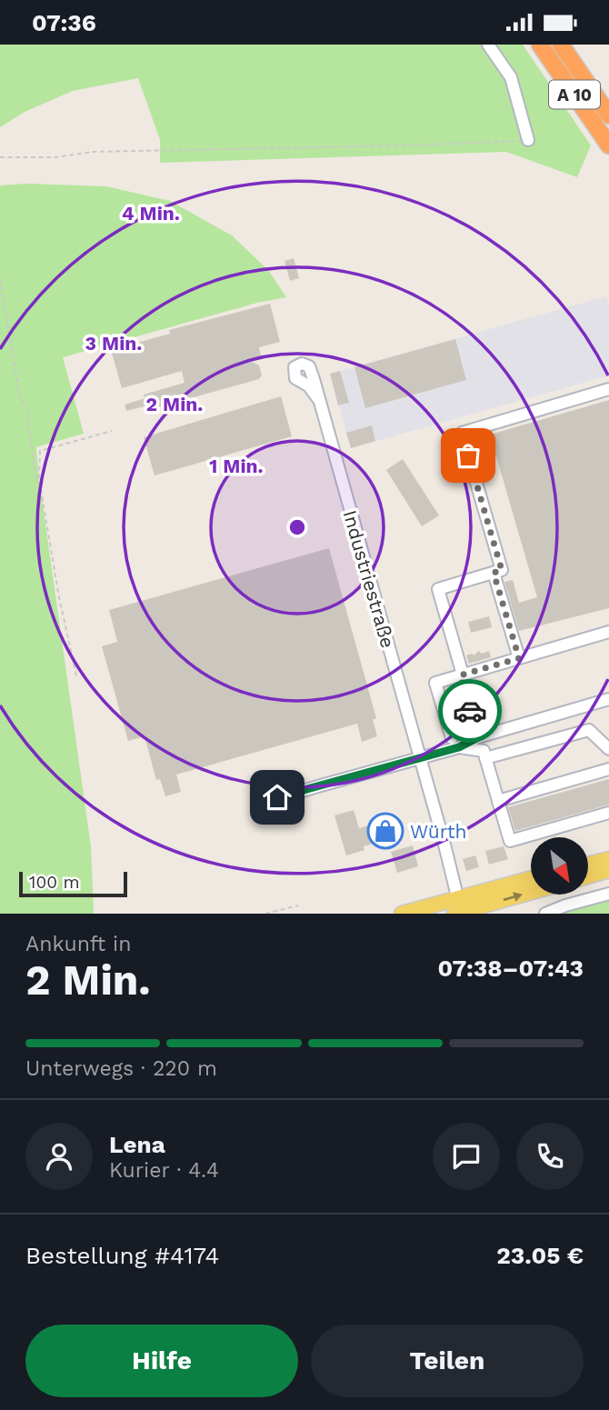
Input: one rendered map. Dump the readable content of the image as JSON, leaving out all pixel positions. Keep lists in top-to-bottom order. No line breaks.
{"streets":{"highway":["A 10"],"street":["Industriestraße"]},"places":{"shop":["Würth"]},"scale_bar":"100 m","north":"bottom right","page":{"status":"07:36","scale":"100 m","heading":["2 Min.","Ankunft in","07:38–07:43"],"panel":["Lena","Kurier · 4.4","Bestellung #4174","23.05 €"],"bar":"Unterwegs · 220 m","buttons":["Hilfe","Teilen"]},"rings":["4 Min.","3 Min.","2 Min.","1 Min."]}
